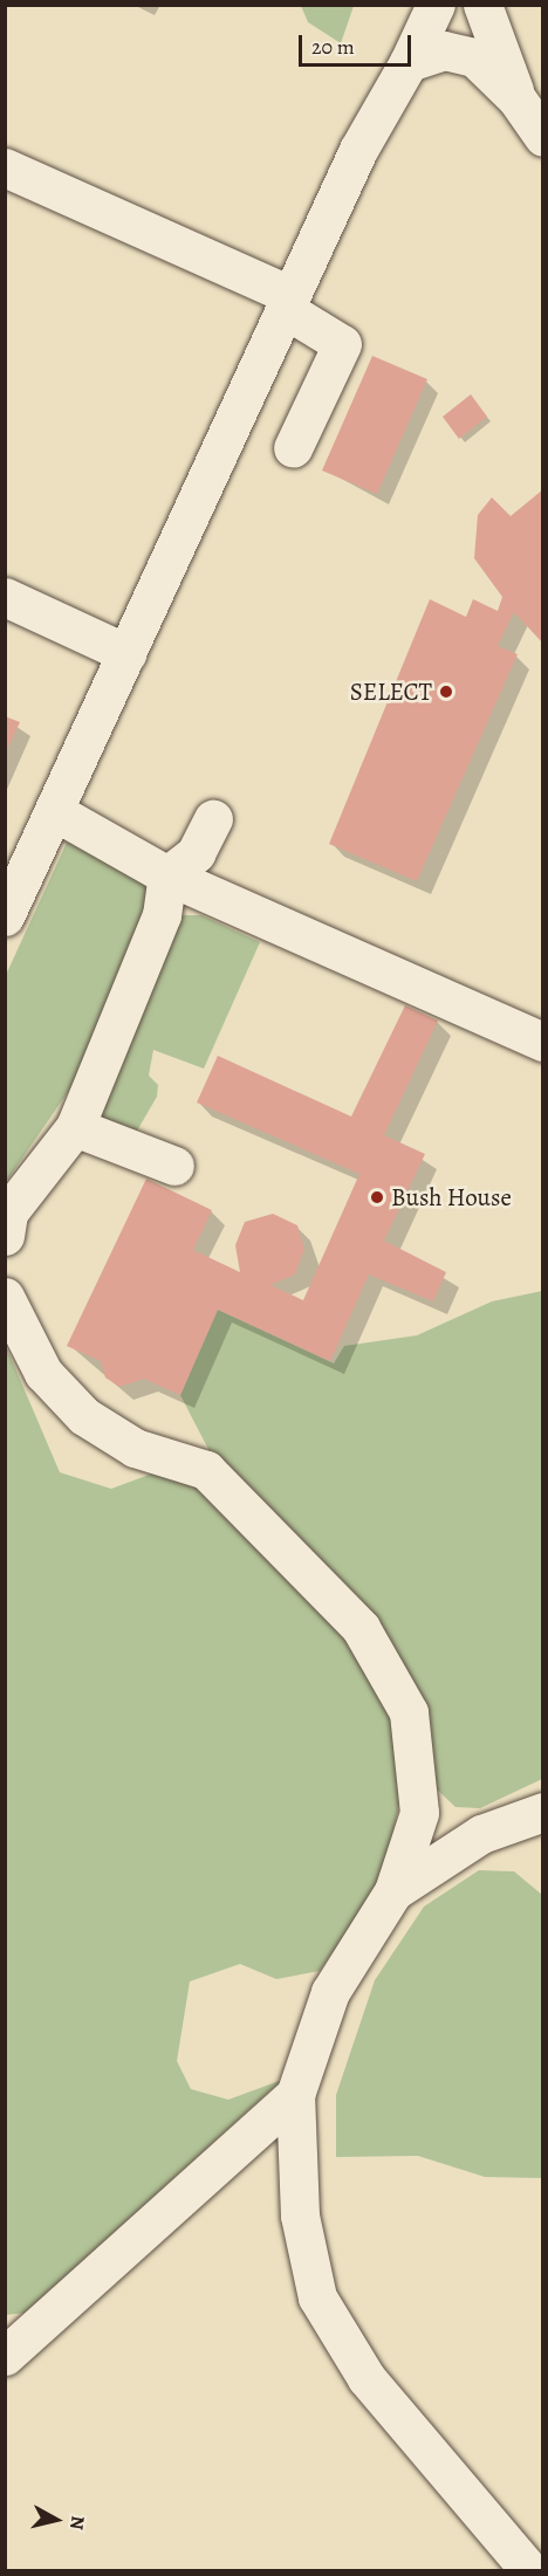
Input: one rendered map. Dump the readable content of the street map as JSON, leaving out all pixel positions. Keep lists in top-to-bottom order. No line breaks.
{"places":["SELECT","Bush House"],"scale_bar":"20 m","north":"right"}
